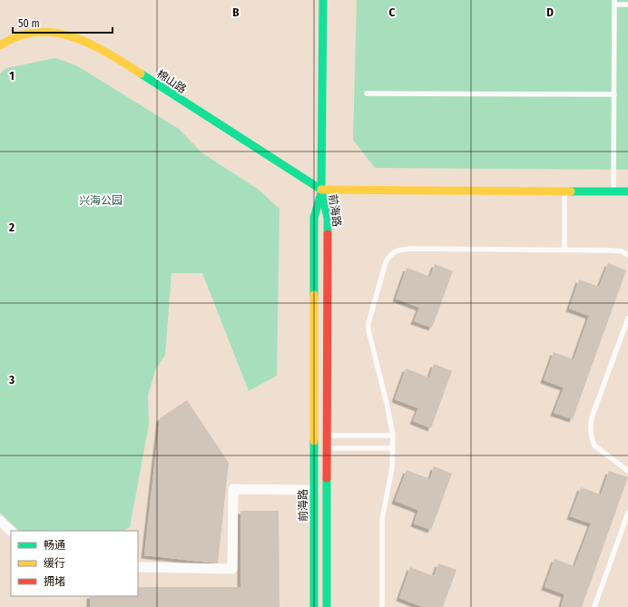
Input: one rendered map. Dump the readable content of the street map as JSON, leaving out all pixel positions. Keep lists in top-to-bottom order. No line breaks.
{"streets":{"street":["棉山路","前海路"]},"crossings":[["棉山路","前海路"]],"parks":["兴海公园"],"legend":["畅通","缓行","拥堵"],"scale_bar":"50 m","grid":{"columns":["B","C","D"],"rows":["1","2","3"]}}
